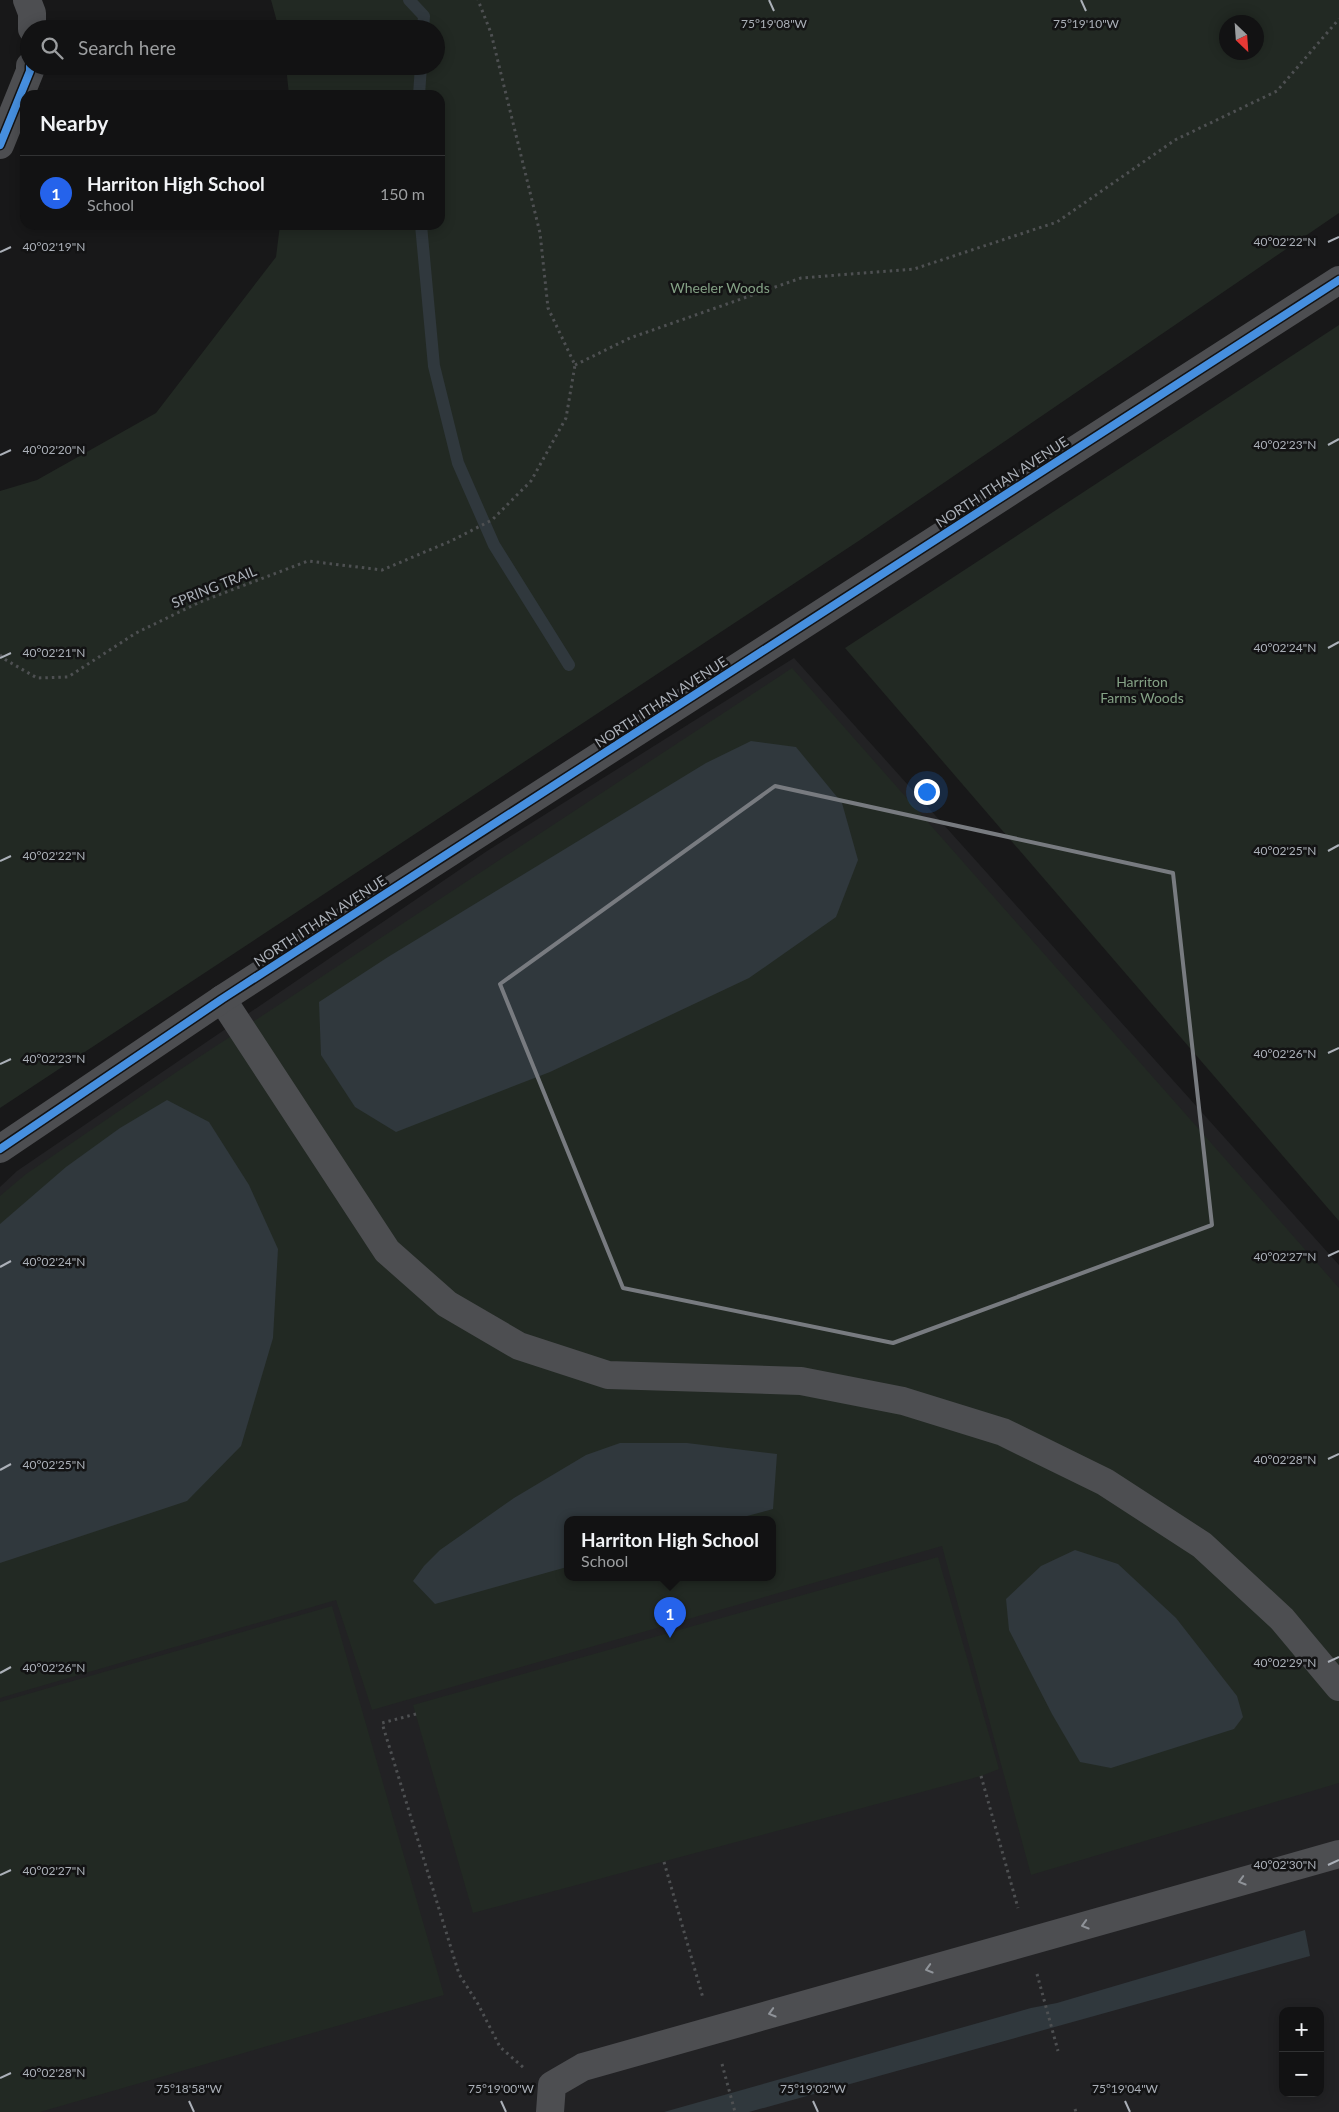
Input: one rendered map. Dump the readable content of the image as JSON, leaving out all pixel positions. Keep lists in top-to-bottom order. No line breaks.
{"streets":{"street":["NORTH ITHAN AVENUE"],"path":["SPRING TRAIL"]},"parks":["Wheeler Woods","Harriton Farms Woods"],"north":"bottom right","page":{"search":"Search here","heading":"Nearby","list":[{"mark":"1","name":"Harriton High School","note":"School","value":"150 m"}],"popup":["Harriton High School","School"],"pins":"1","map_buttons":["+","−"]},"coordinates":["75°19'08\"W","75°19'10\"W","40°02'22\"N","40°02'19\"N","40°02'23\"N","40°02'20\"N","40°02'24\"N","40°02'21\"N","40°02'25\"N","40°02'26\"N","40°02'27\"N","40°02'28\"N","40°02'29\"N","40°02'30\"N","75°18'58\"W","75°19'00\"W","75°19'02\"W","75°19'04\"W"]}
